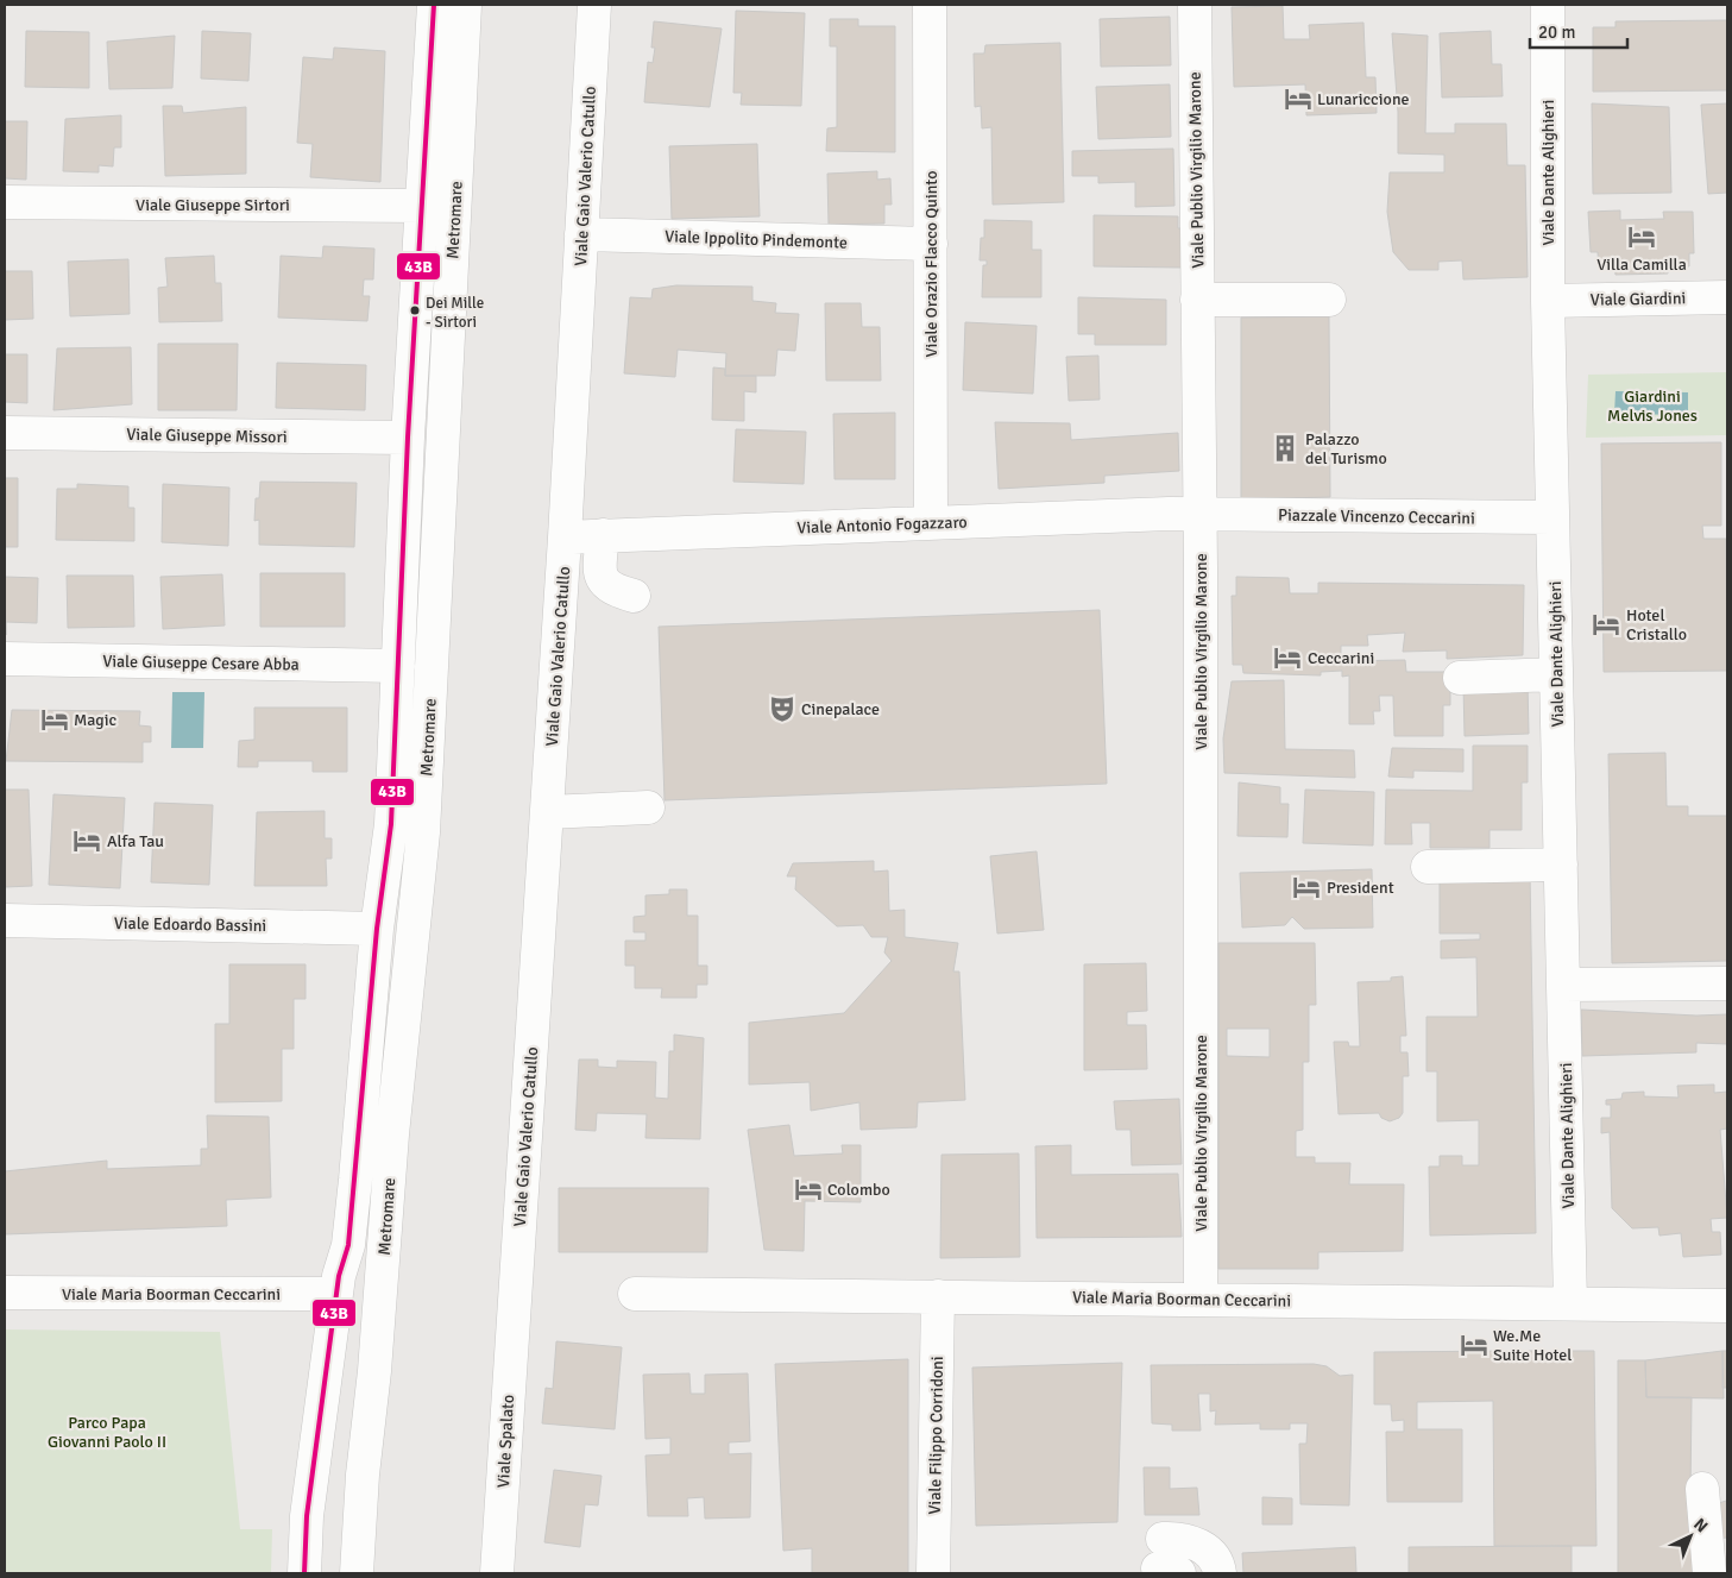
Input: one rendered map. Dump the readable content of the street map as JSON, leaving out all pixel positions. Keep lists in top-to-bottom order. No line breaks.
{"streets":{"street":["Viale Publio Virgilio Marone","Viale Dante Alighieri","Viale Gaio Valerio Catullo","Viale Giuseppe Sirtori","Metromare","Viale Ippolito Pindemonte","Viale Orazio Flacco Quinto","Viale Giardini","Viale Giuseppe Missori","Piazzale Vincenzo Ceccarini","Viale Antonio Fogazzaro","Viale Giuseppe Cesare Abba","Viale Edoardo Bassini","Viale Maria Boorman Ceccarini","Viale Filippo Corridoni","Viale Spalato"]},"crossings":[["Viale Publio Virgilio Marone","Piazzale Vincenzo Ceccarini"],["Viale Publio Virgilio Marone","Viale Antonio Fogazzaro"],["Viale Publio Virgilio Marone","Viale Maria Boorman Ceccarini"],["Viale Dante Alighieri","Viale Giardini"],["Viale Dante Alighieri","Piazzale Vincenzo Ceccarini"],["Viale Dante Alighieri","Viale Maria Boorman Ceccarini"],["Viale Gaio Valerio Catullo","Viale Ippolito Pindemonte"],["Viale Gaio Valerio Catullo","Viale Antonio Fogazzaro"],["Viale Gaio Valerio Catullo","Viale Spalato"],["Viale Ippolito Pindemonte","Viale Orazio Flacco Quinto"],["Viale Orazio Flacco Quinto","Viale Antonio Fogazzaro"],["Piazzale Vincenzo Ceccarini","Viale Antonio Fogazzaro"],["Viale Maria Boorman Ceccarini","Viale Filippo Corridoni"]],"parks":["Giardini Melvis Jones","Parco Papa Giovanni Paolo II"],"places":{"hotel":["Lunariccione","Villa Camilla","Hotel Cristallo","Ceccarini","Magic","Alfa Tau","President","Colombo","We.Me Suite Hotel"],"other":["Dei Mille - Sirtori"],"building":["Palazzo del Turismo"],"theatre":["Cinepalace"]},"lines":["transit line 43B"],"scale_bar":"20 m","north":"top right"}
